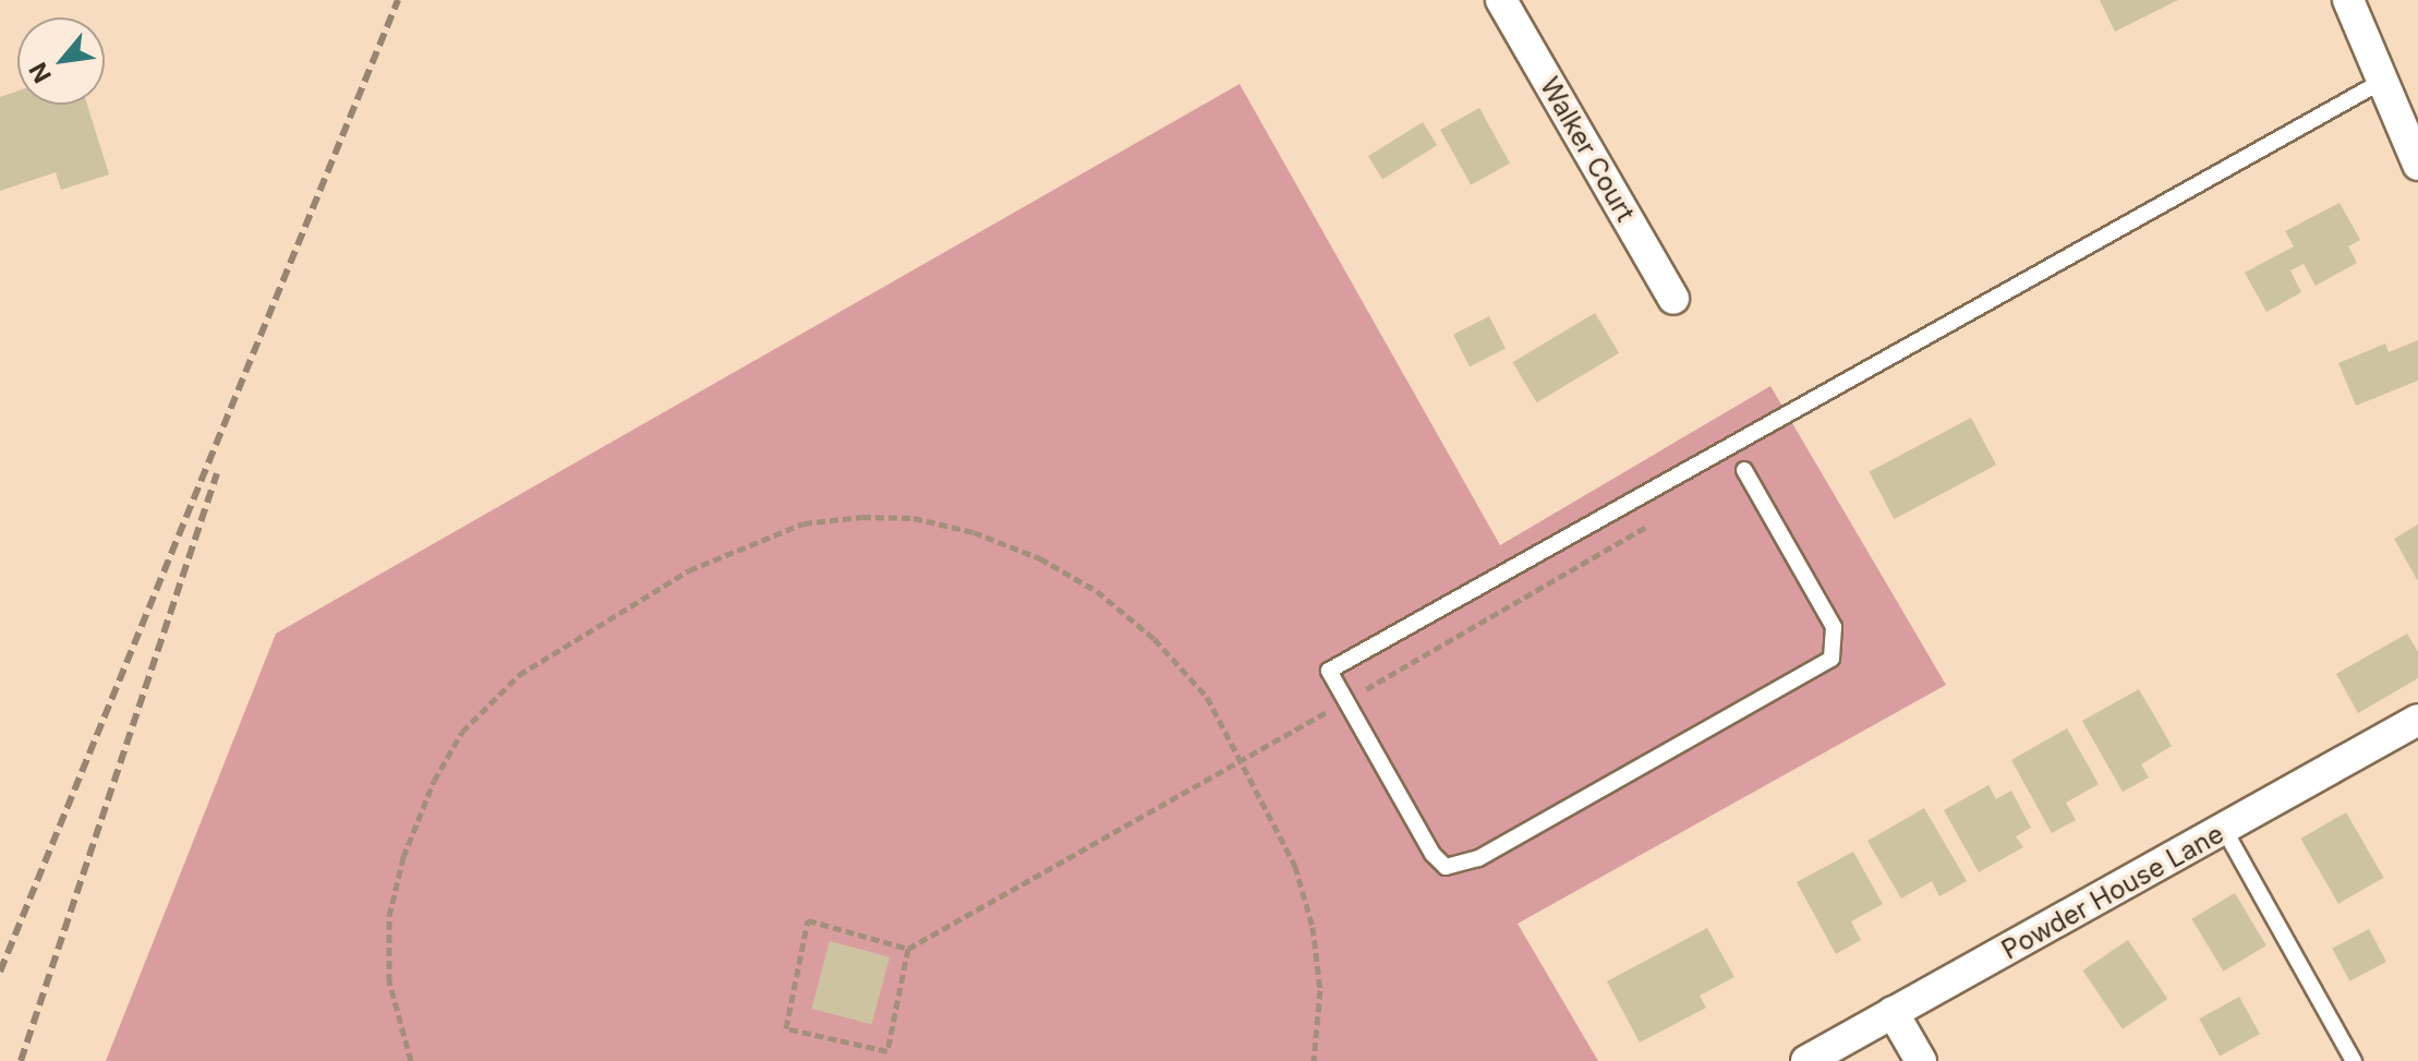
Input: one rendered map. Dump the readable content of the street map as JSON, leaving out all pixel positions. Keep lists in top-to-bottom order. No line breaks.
{"streets":{"street":["Walker Court","Powder House Lane"]},"north":"bottom left"}
